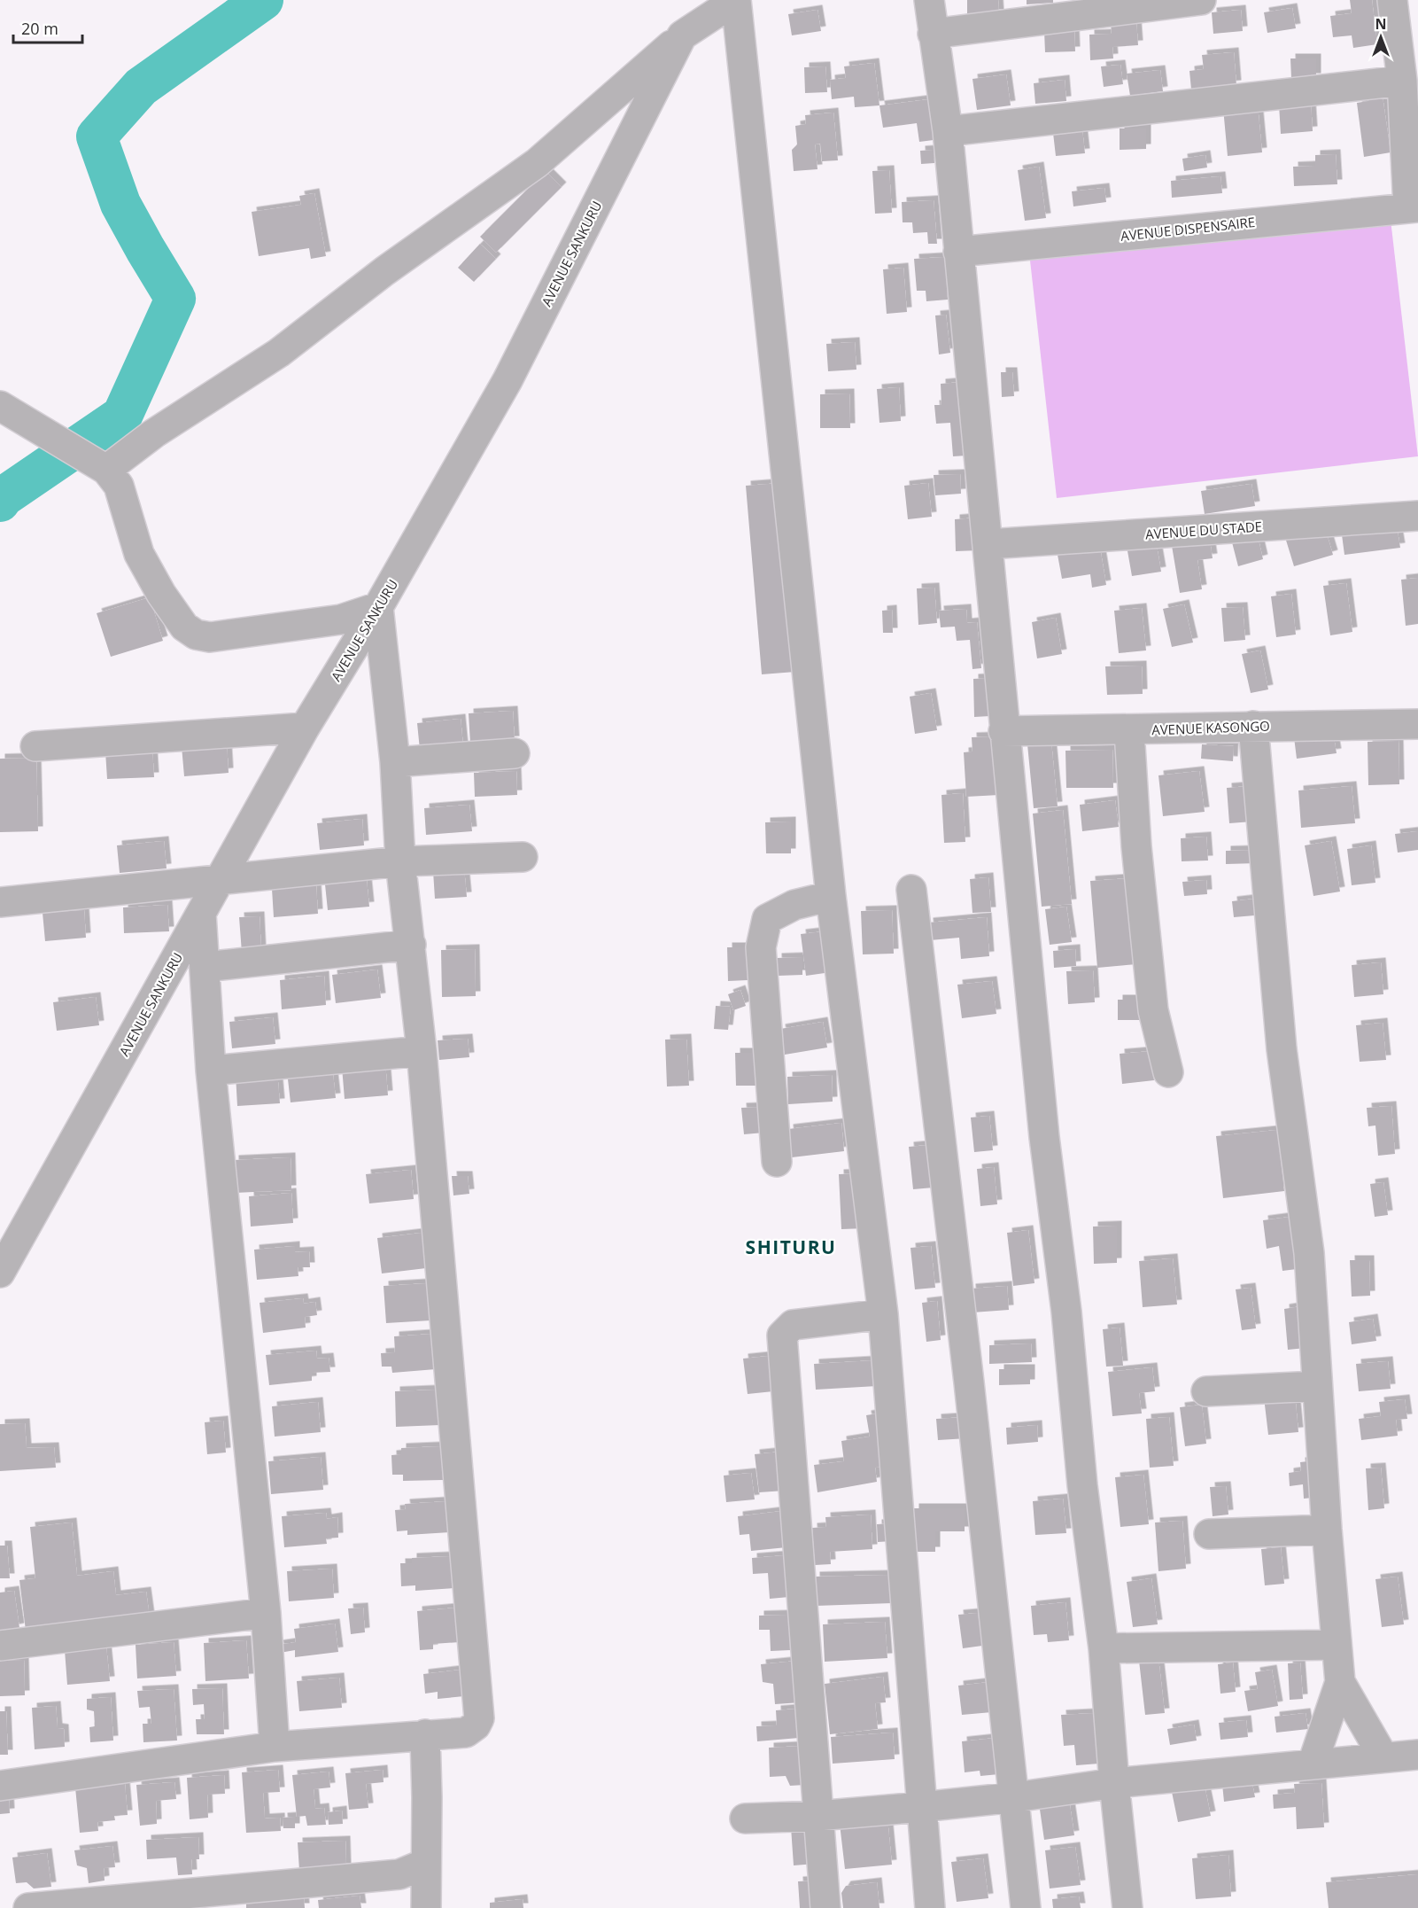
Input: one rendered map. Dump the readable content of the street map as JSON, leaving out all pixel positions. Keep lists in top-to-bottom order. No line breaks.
{"streets":{"street":["AVENUE DISPENSAIRE","AVENUE SANKURU","AVENUE DU STADE","AVENUE KASONGO"]},"districts":["SHITURU"],"scale_bar":"20 m","north":"top"}
